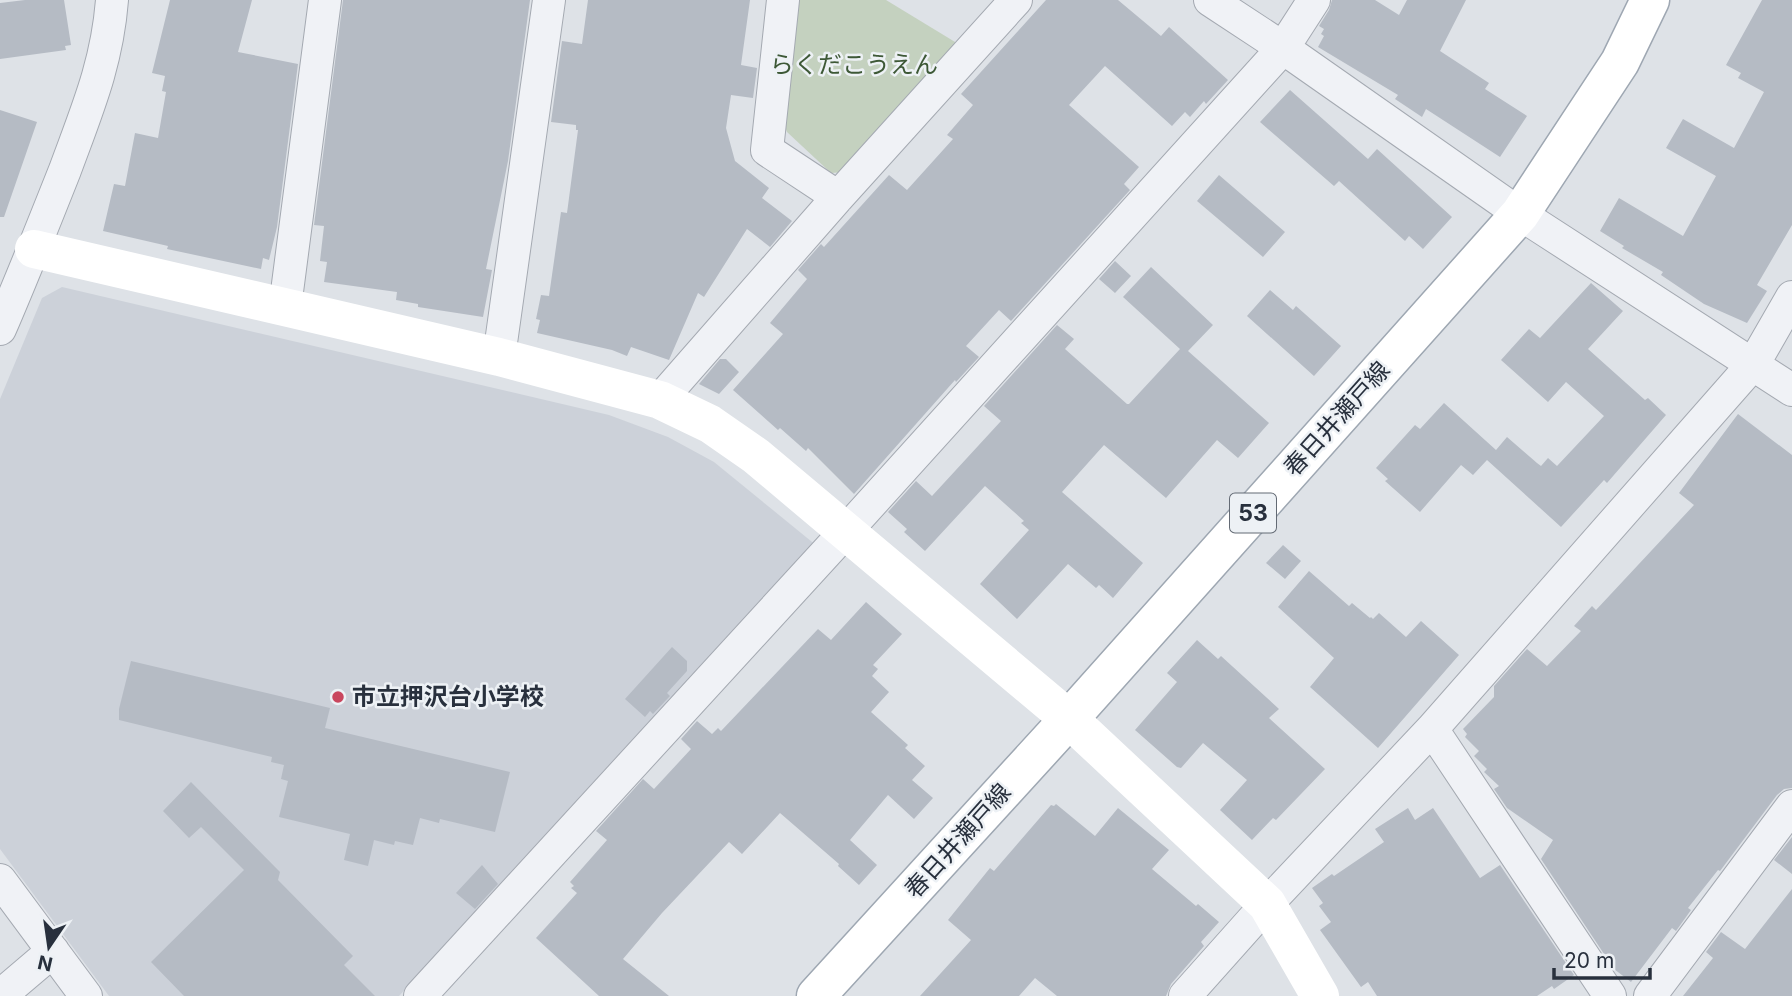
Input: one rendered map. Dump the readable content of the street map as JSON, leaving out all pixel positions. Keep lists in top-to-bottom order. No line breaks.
{"streets":{"street":["春日井瀬戸線","53"]},"parks":["らくだこうえん"],"places":["市立押沢台小学校"],"scale_bar":"20 m","north":"bottom"}
